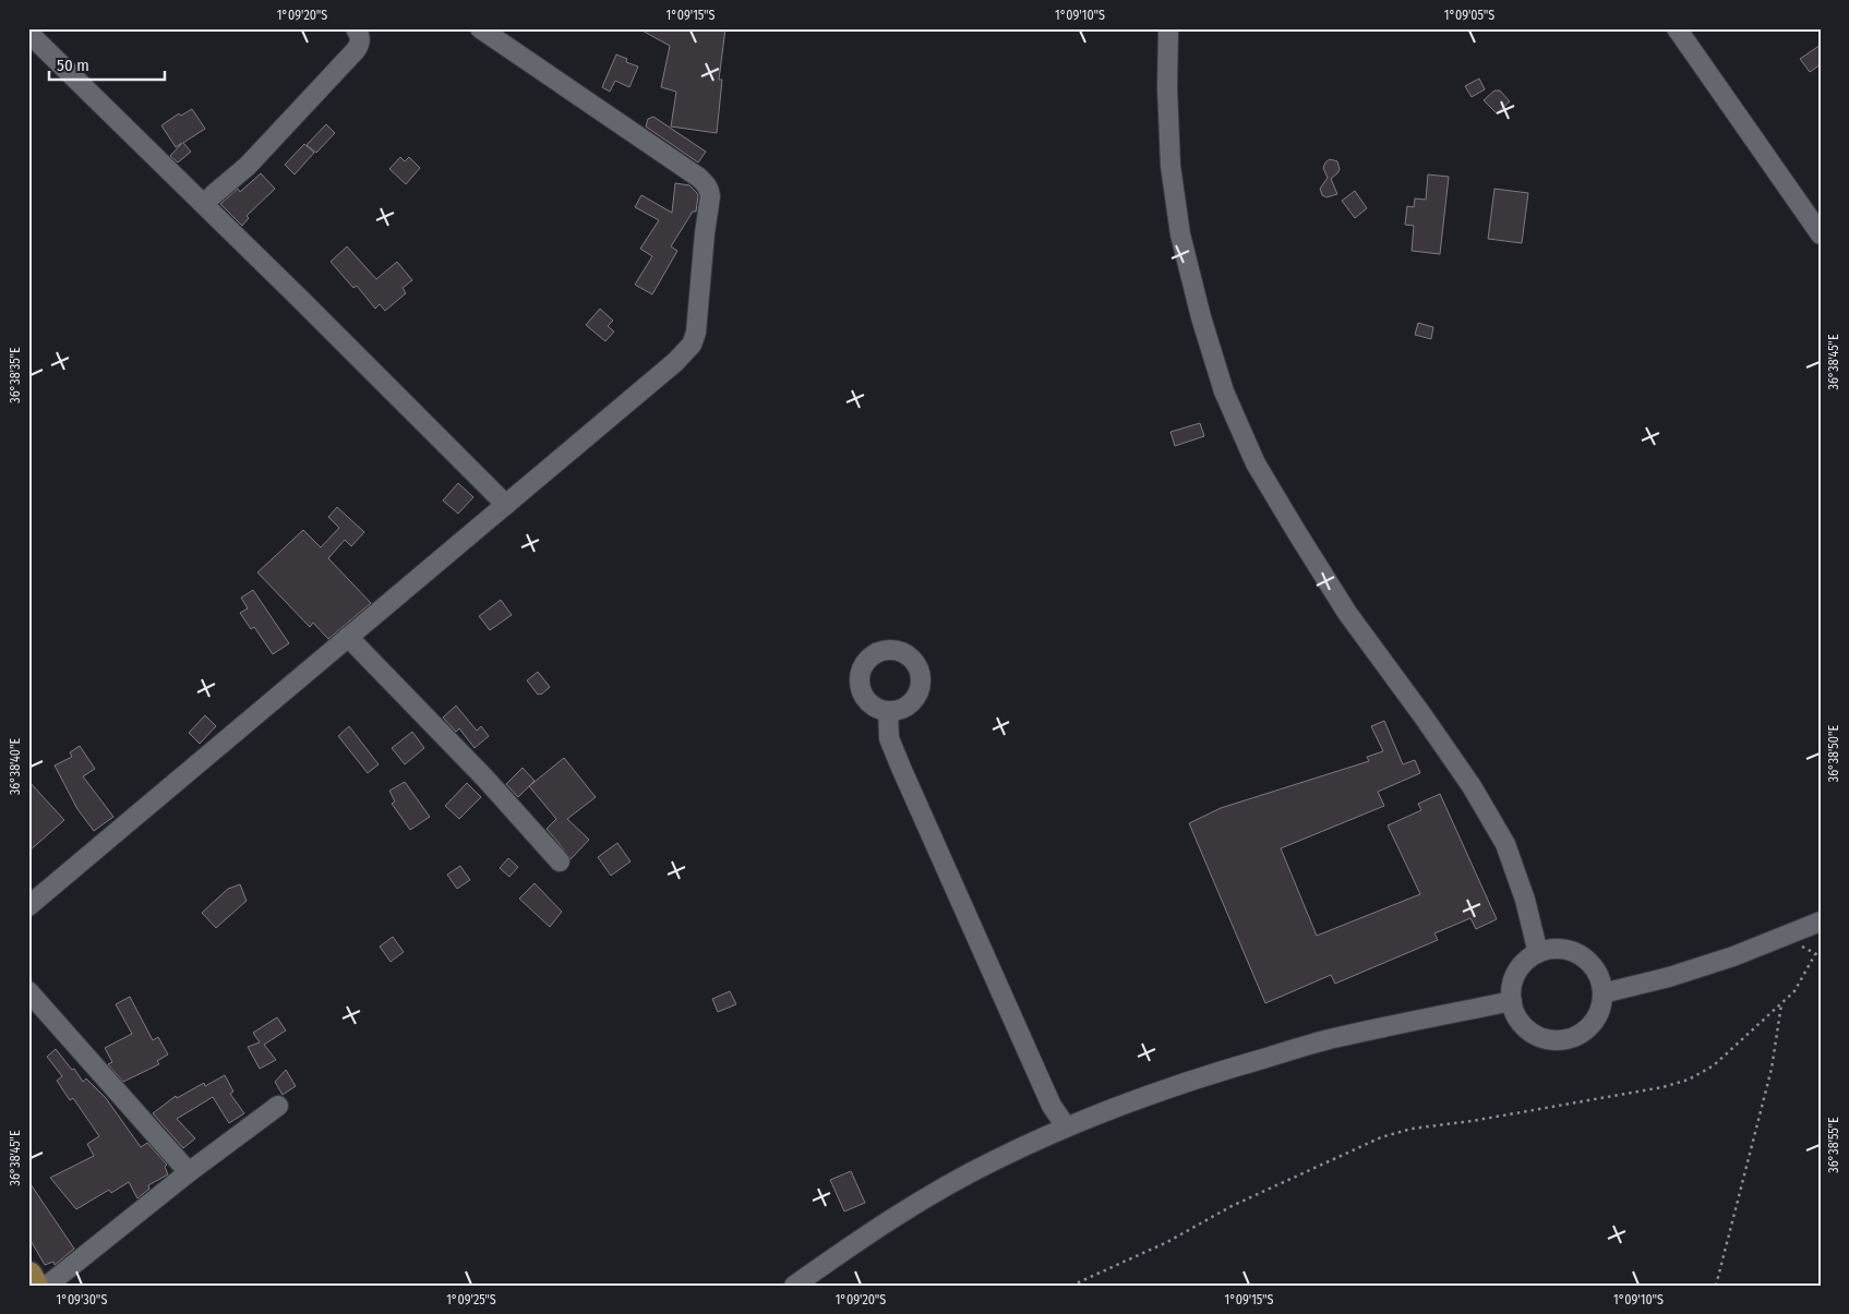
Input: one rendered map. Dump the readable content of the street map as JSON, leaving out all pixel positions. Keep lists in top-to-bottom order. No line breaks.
{"scale_bar":"50 m","coordinates":["1°09'20\"S","1°09'15\"S","1°09'10\"S","1°09'05\"S","36°38'45\"E","36°38'35\"E","36°38'50\"E","36°38'40\"E","36°38'55\"E","1°09'30\"S","1°09'25\"S"]}
